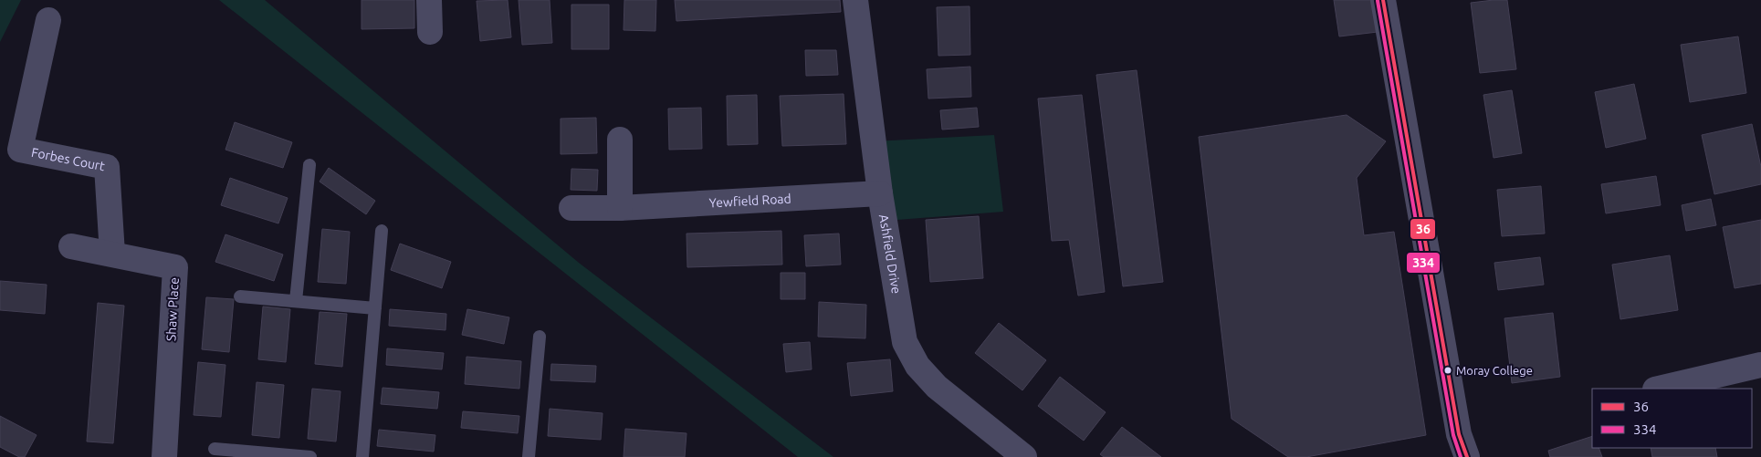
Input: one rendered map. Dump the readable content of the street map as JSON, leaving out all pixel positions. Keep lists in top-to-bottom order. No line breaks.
{"streets":{"street":["Forbes Court","Yewfield Road","Ashfield Drive","Shaw Place"]},"crossings":[["Forbes Court","Shaw Place"],["Yewfield Road","Ashfield Drive"]],"places":["Moray College"],"lines":["transit line 36","transit line 334"],"legend":["36","334"]}
